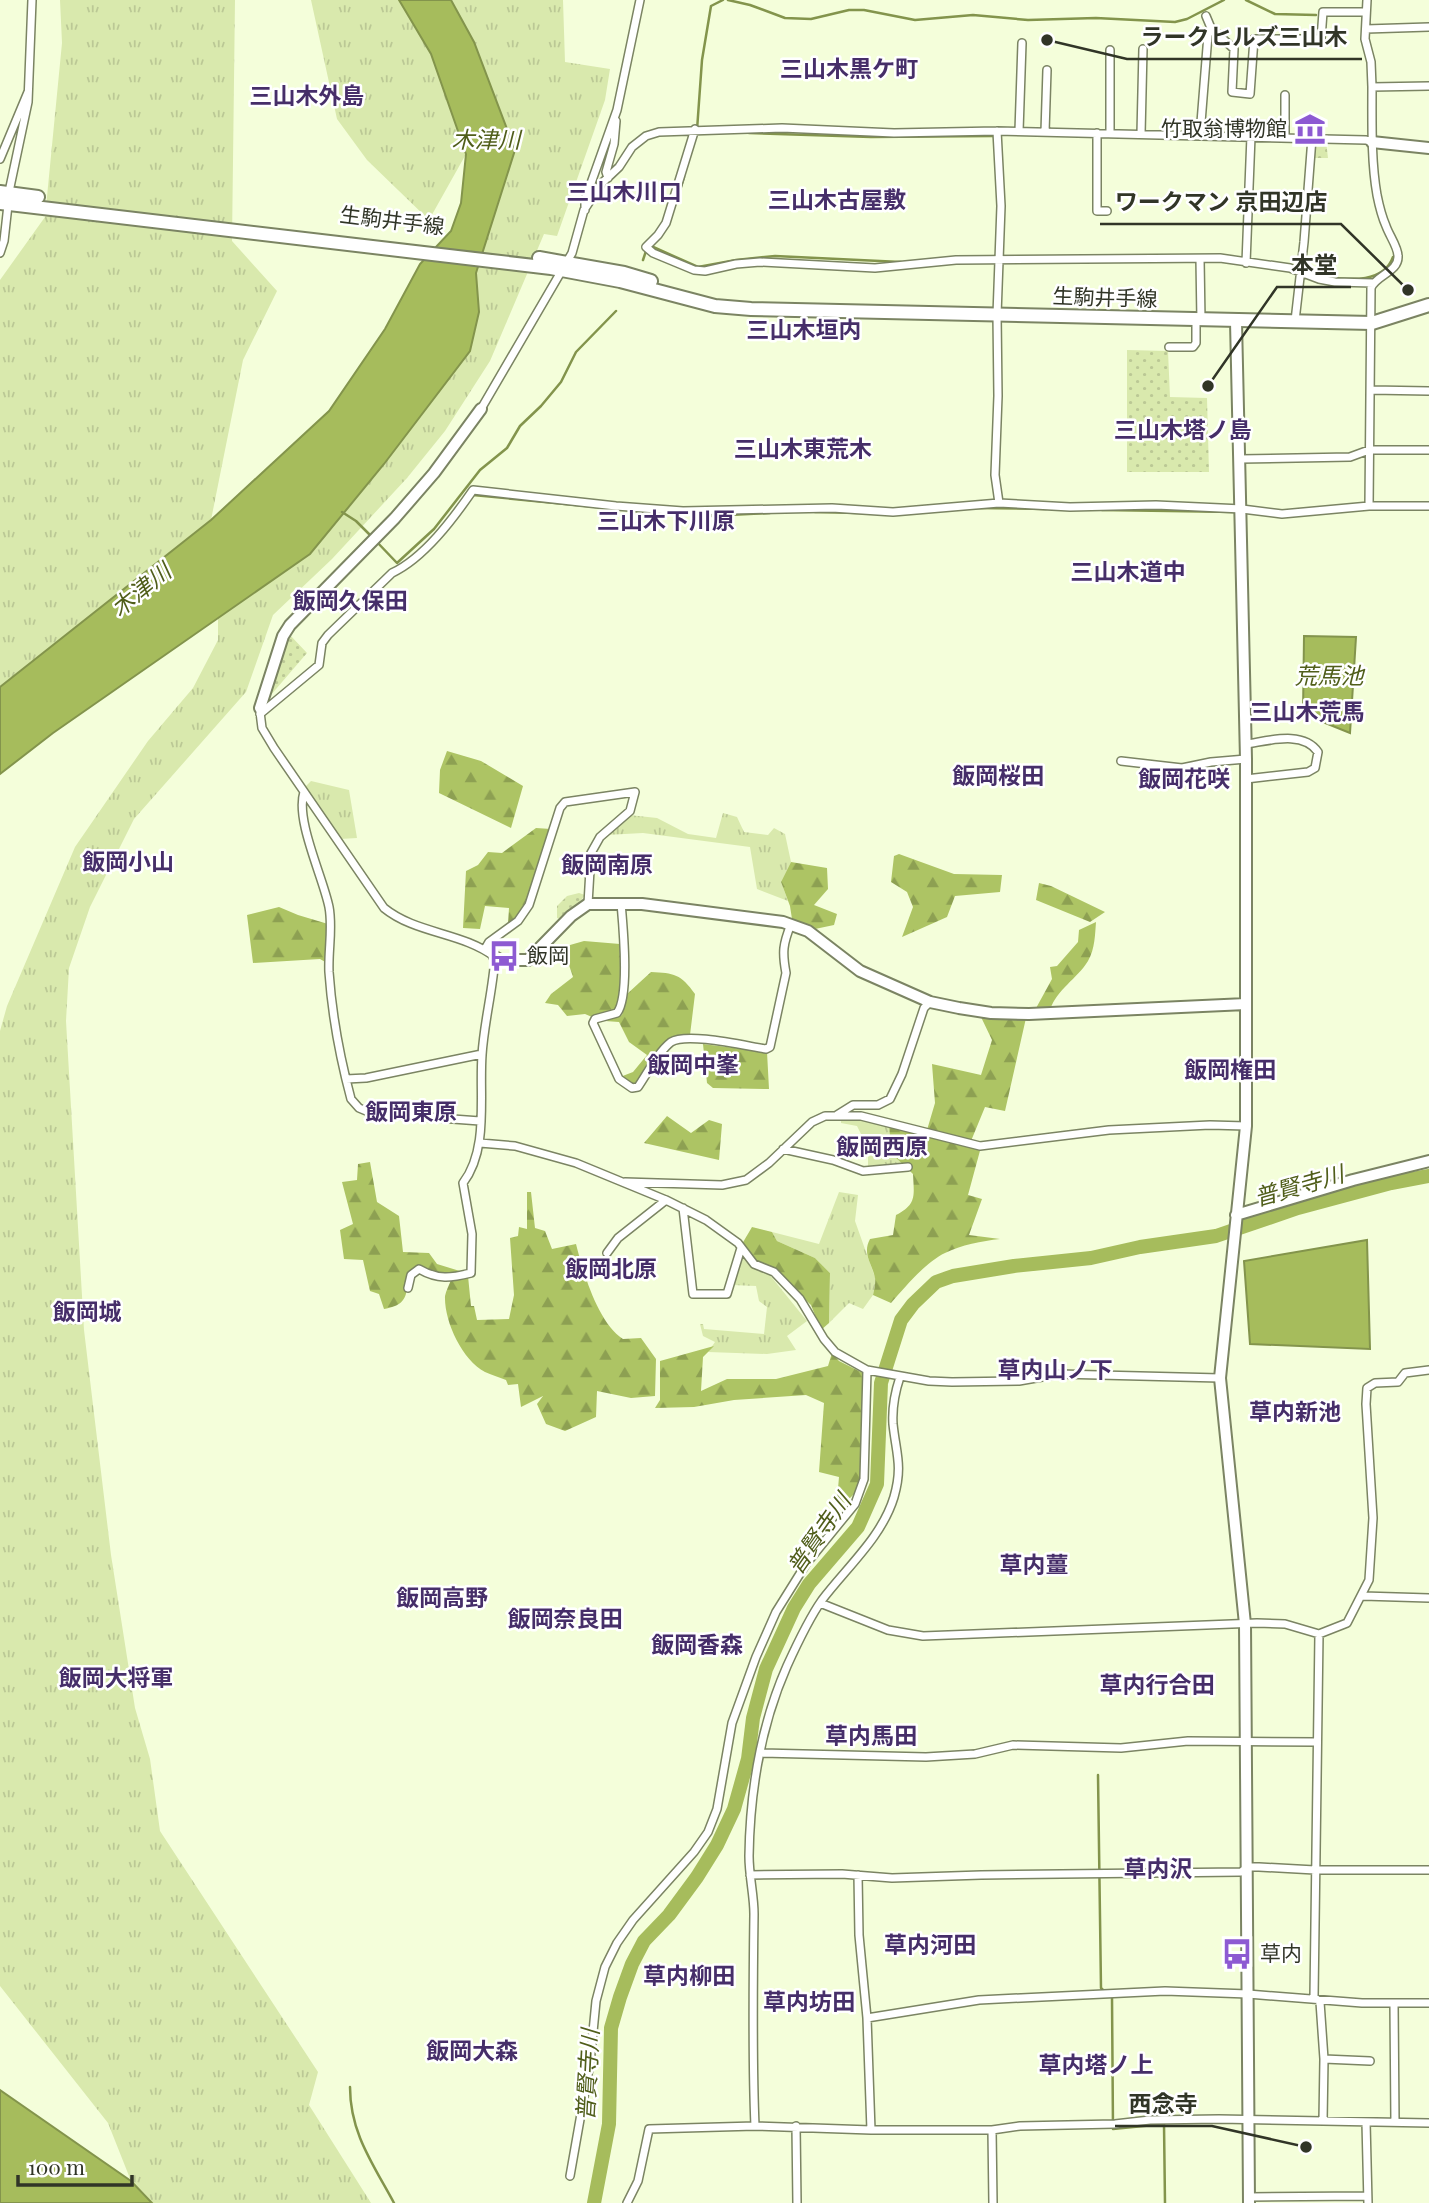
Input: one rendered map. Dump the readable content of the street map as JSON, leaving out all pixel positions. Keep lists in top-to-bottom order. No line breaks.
{"streets":{"main road":["生駒井手線"]},"districts":["三山木黒ケ町","三山木外島","三山木川口","三山木古屋敷","三山木垣内","三山木塔ノ島","三山木東荒木","三山木下川原","三山木道中","飯岡久保田","三山木荒馬","飯岡桜田","飯岡花咲","飯岡小山","飯岡南原","飯岡中峯","飯岡権田","飯岡東原","飯岡西原","飯岡北原","飯岡城","草内山ノ下","草内新池","草内薑","飯岡高野","飯岡奈良田","飯岡香森","飯岡大将軍","草内行合田","草内馬田","草内沢","草内河田","草内柳田","草内坊田","飯岡大森","草内塔ノ上"],"water":["木津川","荒馬池","普賢寺川"],"places":{"other":["ラークヒルズ三山木","ワークマン 京田辺店","本堂","西念寺"],"museum":["竹取翁博物館"],"bus stop":["飯岡","草内"]},"scale_bar":"100 m"}
